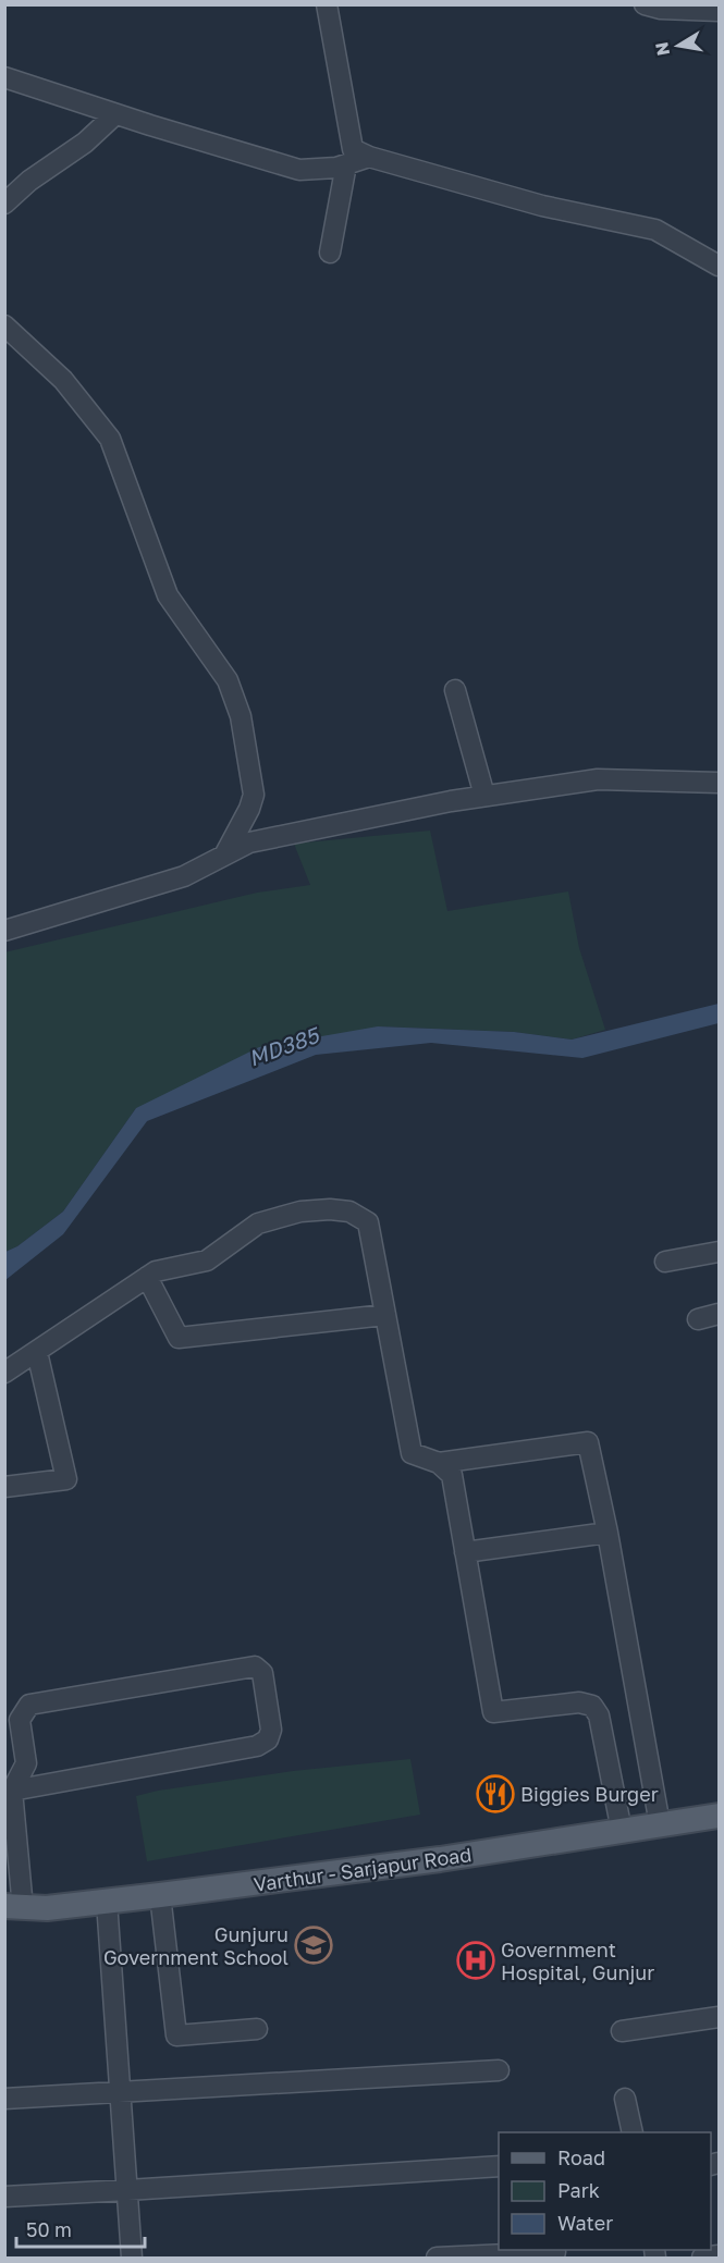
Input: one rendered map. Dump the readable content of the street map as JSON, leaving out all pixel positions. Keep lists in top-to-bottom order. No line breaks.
{"streets":{"main road":["Varthur - Sarjapur Road"]},"water":["MD385"],"places":{"restaurant":["Biggies Burger"],"school or university":["Gunjuru Government School"],"hospital":["Government Hospital, Gunjur"]},"legend":["Road","Park","Water"],"scale_bar":"50 m","north":"left"}
